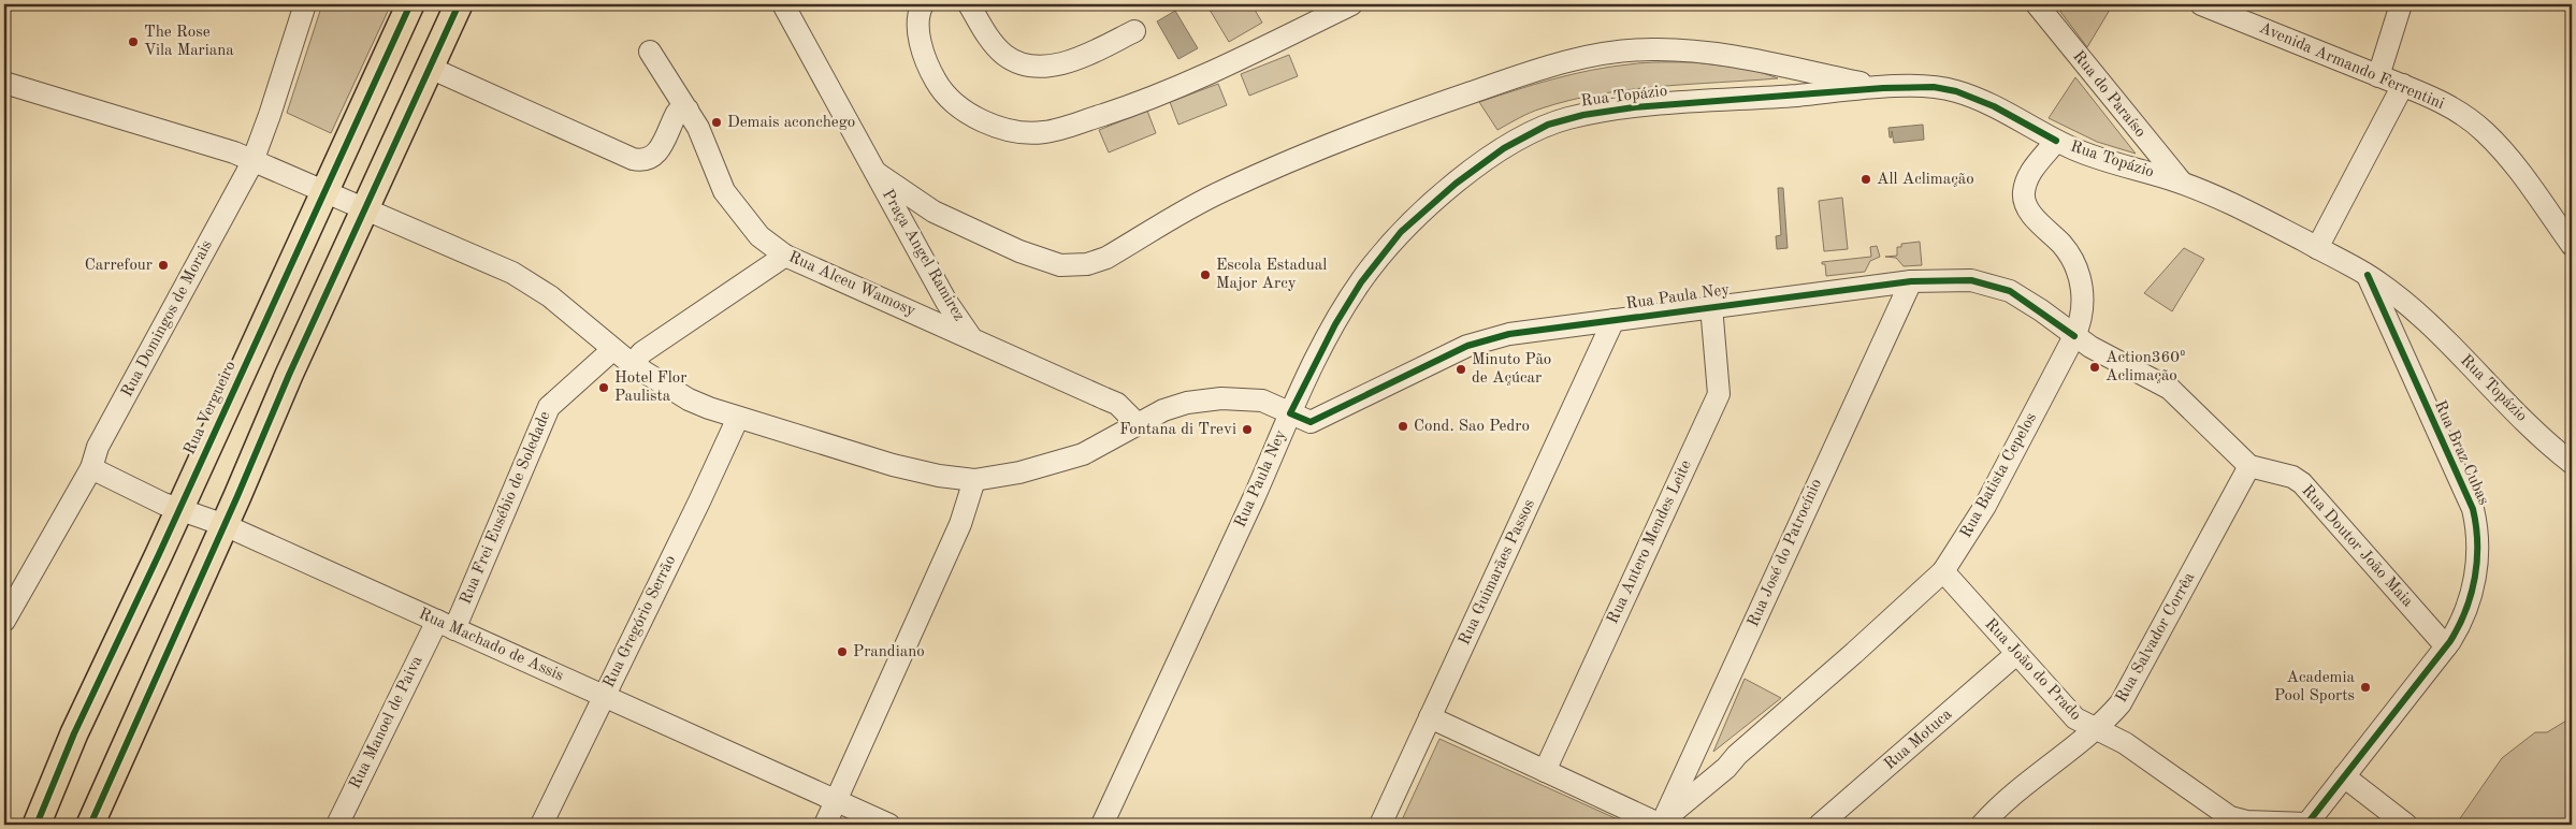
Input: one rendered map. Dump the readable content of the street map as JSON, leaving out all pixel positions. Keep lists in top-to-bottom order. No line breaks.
{"streets":{"main road":["Rua Vergueiro"],"street":["Avenida Armando Ferrentini","Rua do Paraíso","Rua Topázio","Praça Angel Ramirez","Rua Alceu Wamosy","Rua Paula Ney","Rua Domingos de Morais","Rua Braz Cubas","Rua Batista Cepelos","Rua Frei Eusébio de Soledade","Rua Antero Mendes Leite","Rua Doutor João Maia","Rua José do Patrocínio","Rua Guimarães Passos","Rua Gregório Serrão","Rua Salvador Corrêa","Rua Machado de Assis","Rua João do Prado","Rua Manoel de Paiva","Rua Motuca"]},"crossings":[["Rua do Paraíso","Rua Topázio"],["Rua Topázio","Rua Paula Ney"],["Rua Topázio","Rua Braz Cubas"],["Rua Topázio","Rua Batista Cepelos"],["Praça Angel Ramirez","Rua Alceu Wamosy"],["Rua Paula Ney","Rua Batista Cepelos"],["Rua Paula Ney","Rua Antero Mendes Leite"],["Rua Paula Ney","Rua José do Patrocínio"],["Rua Paula Ney","Rua Guimarães Passos"],["Rua Domingos de Morais","Rua Machado de Assis"],["Rua Vergueiro","Rua Machado de Assis"],["Rua Braz Cubas","Rua Doutor João Maia"],["Rua Braz Cubas","Rua João do Prado"],["Rua Batista Cepelos","Rua José do Patrocínio"],["Rua Batista Cepelos","Rua João do Prado"],["Rua Frei Eusébio de Soledade","Rua Machado de Assis"],["Rua Frei Eusébio de Soledade","Rua Manoel de Paiva"],["Rua Doutor João Maia","Rua Salvador Corrêa"],["Rua Gregório Serrão","Rua Machado de Assis"],["Rua Salvador Corrêa","Rua João do Prado"],["Rua Machado de Assis","Rua Manoel de Paiva"],["Rua João do Prado","Rua Motuca"]],"places":["The Rose Vila Mariana","Demais aconchego","All Aclimação","Carrefour","Escola Estadual Major Arcy","Action360º Aclimação","Minuto Pão de Açúcar","Hotel Flor Paulista","Cond. Sao Pedro","Fontana di Trevi","Prandiano","Academia Pool Sports"]}
